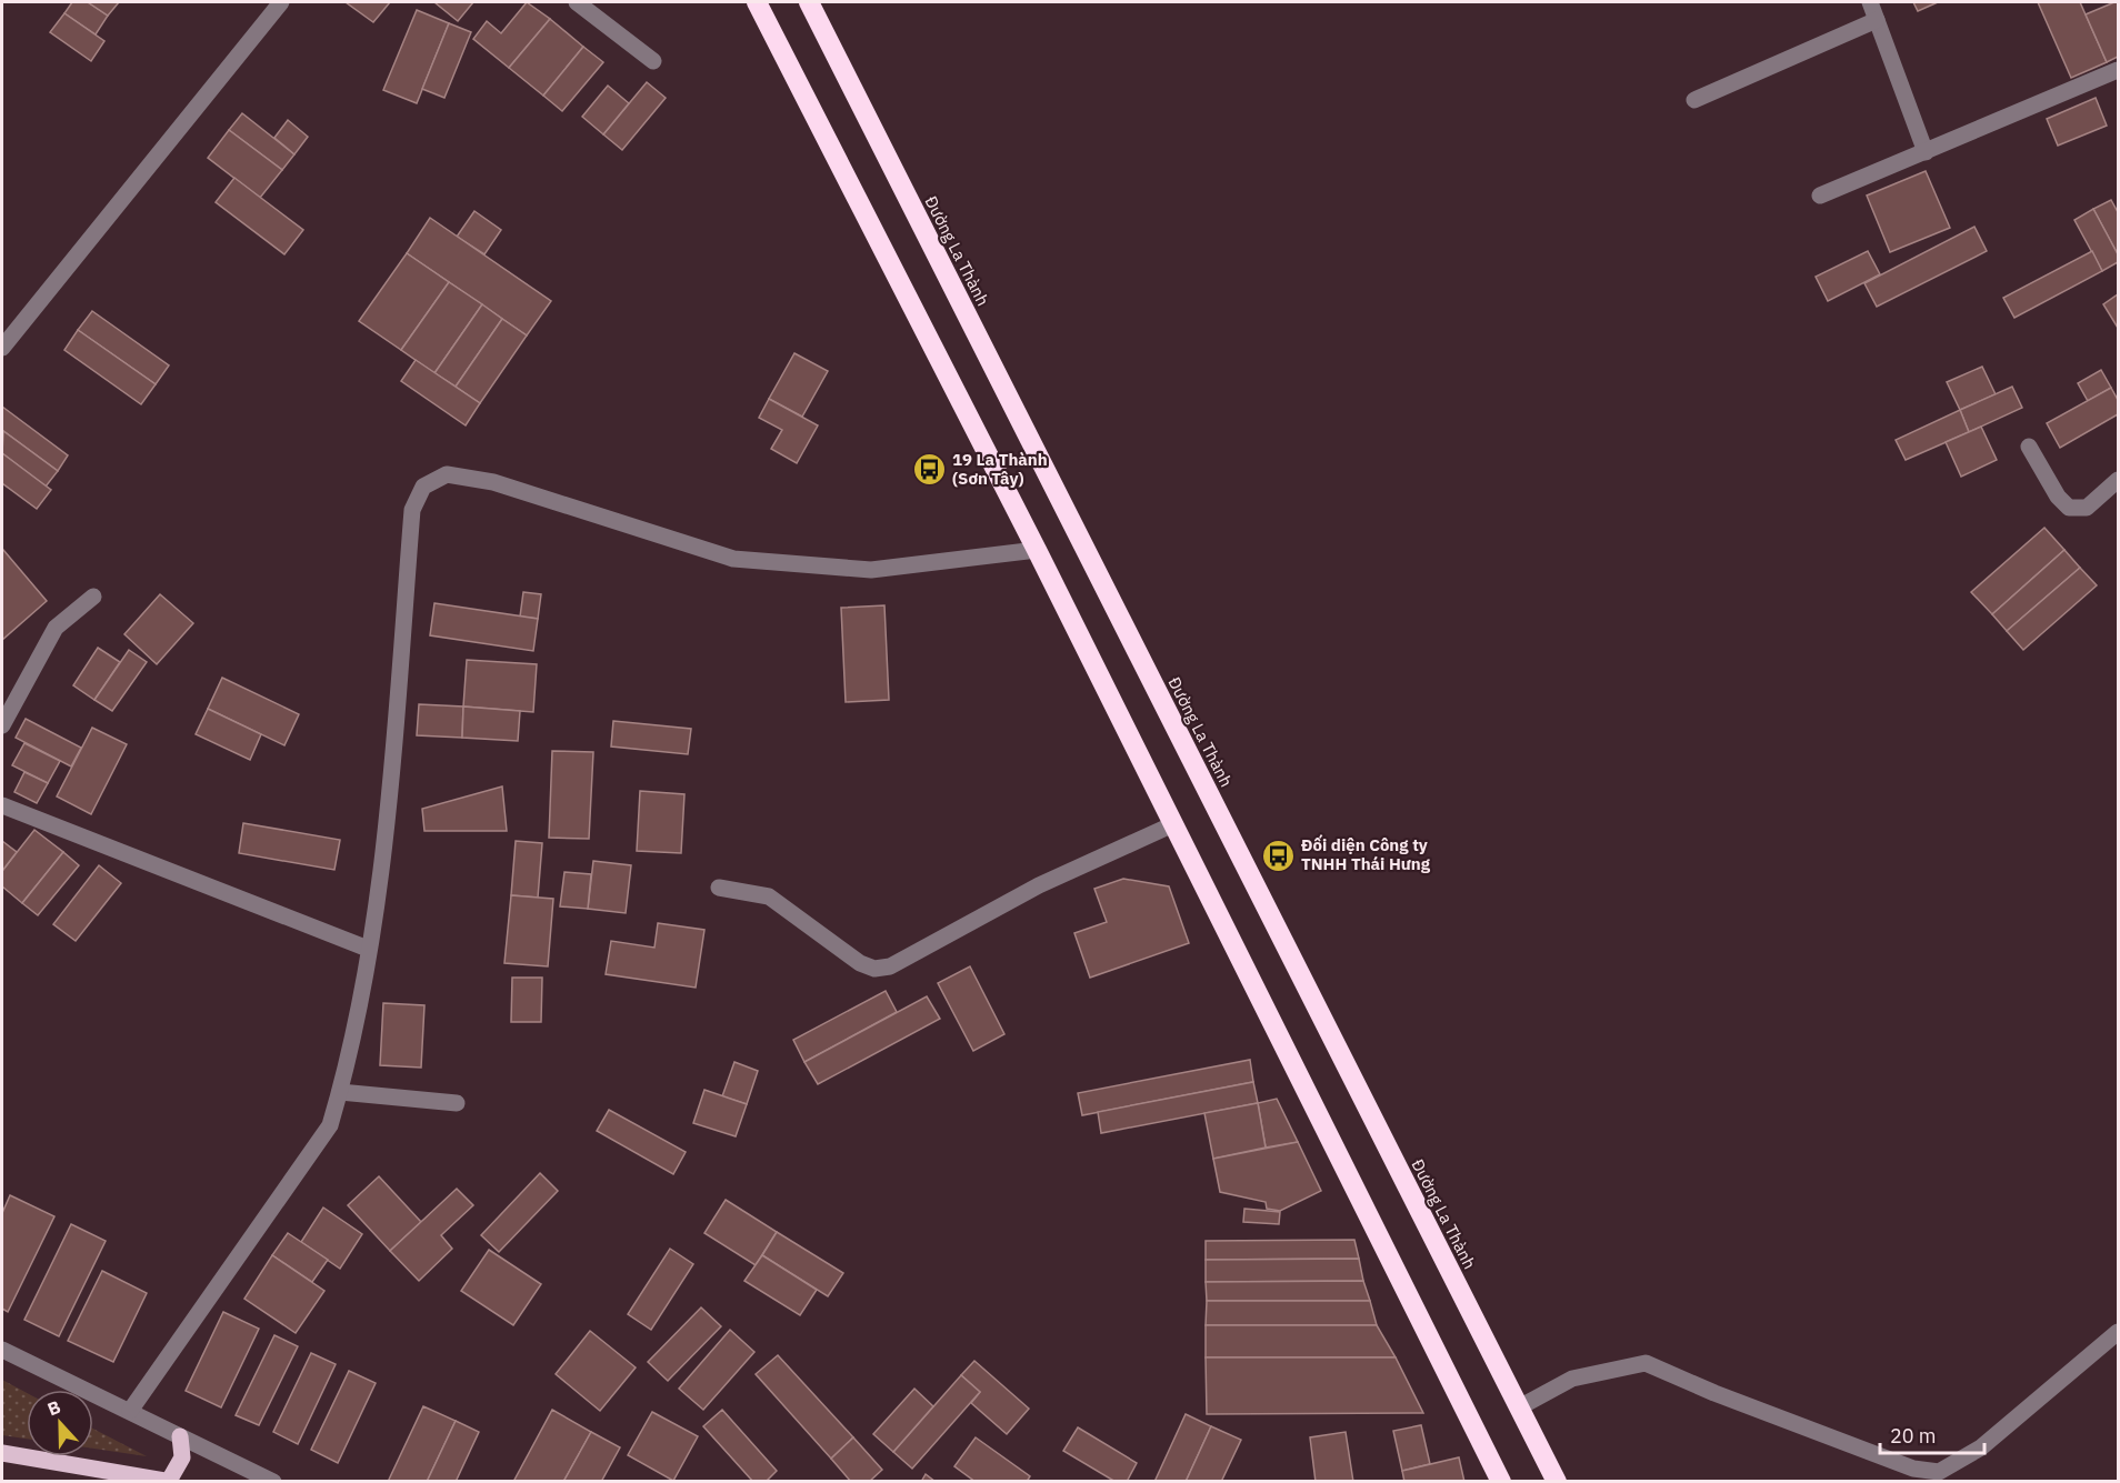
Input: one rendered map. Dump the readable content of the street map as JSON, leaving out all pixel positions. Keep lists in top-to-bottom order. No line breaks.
{"streets":{"highway":["Đường La Thành"]},"places":{"bus stop":["19 La Thành (Sơn Tây)","Đối diện Công ty TNHH Thái Hưng"]},"scale_bar":"20 m","north":"top"}
